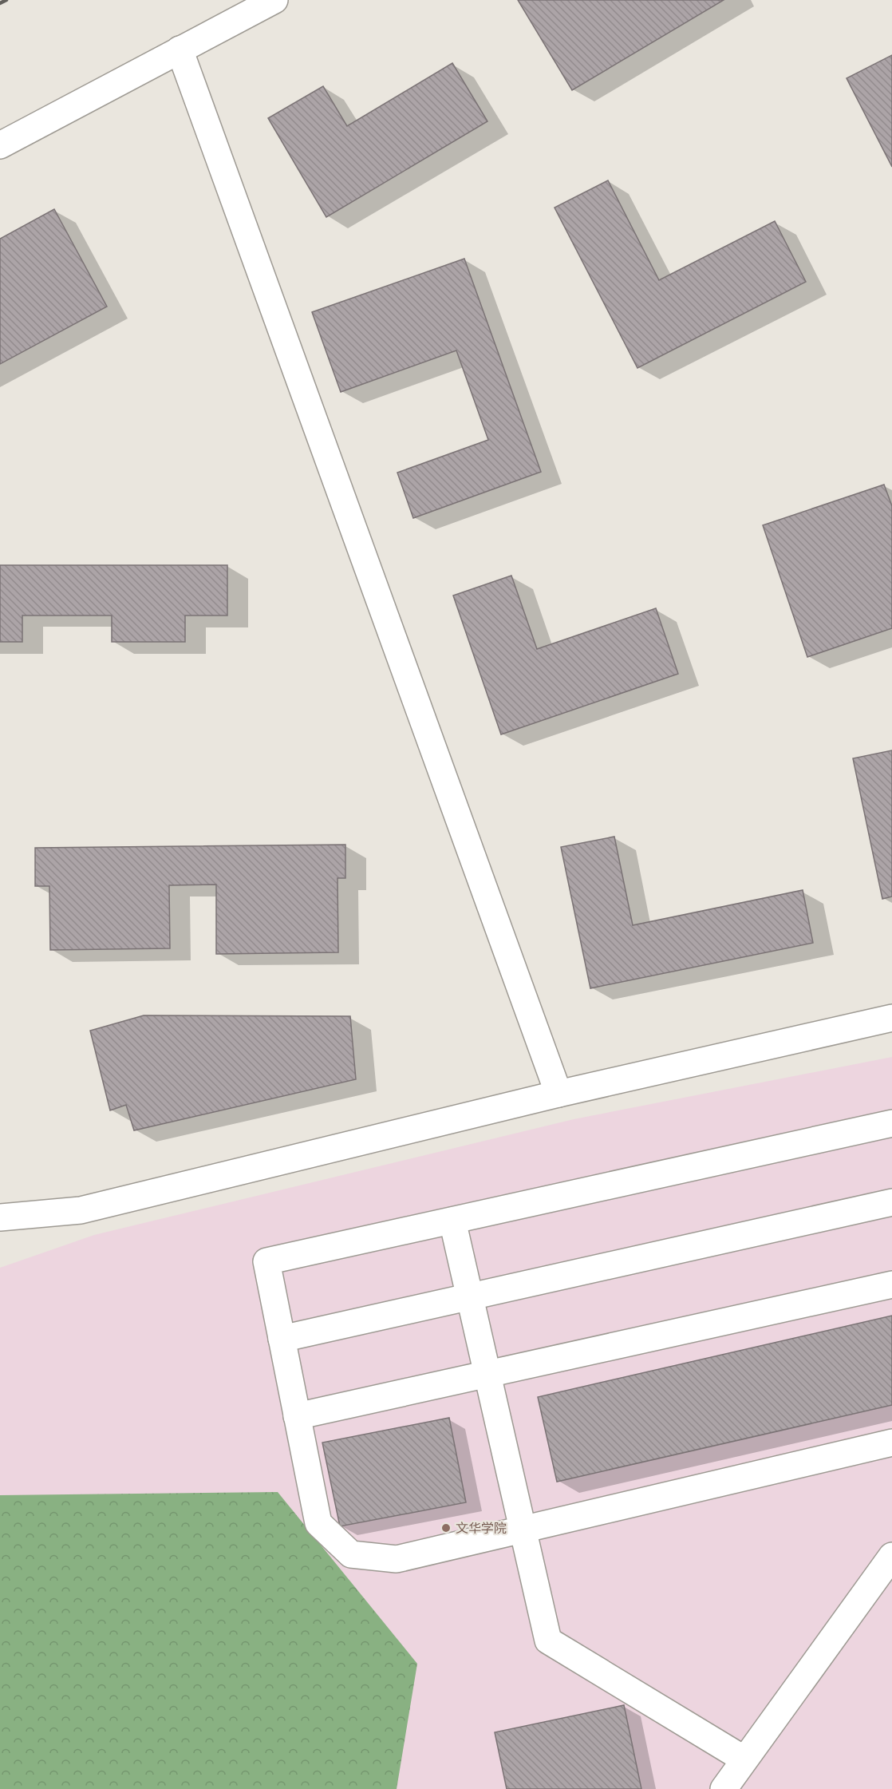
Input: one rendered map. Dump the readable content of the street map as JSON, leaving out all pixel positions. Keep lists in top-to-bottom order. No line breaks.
{"places":["文华学院"]}
